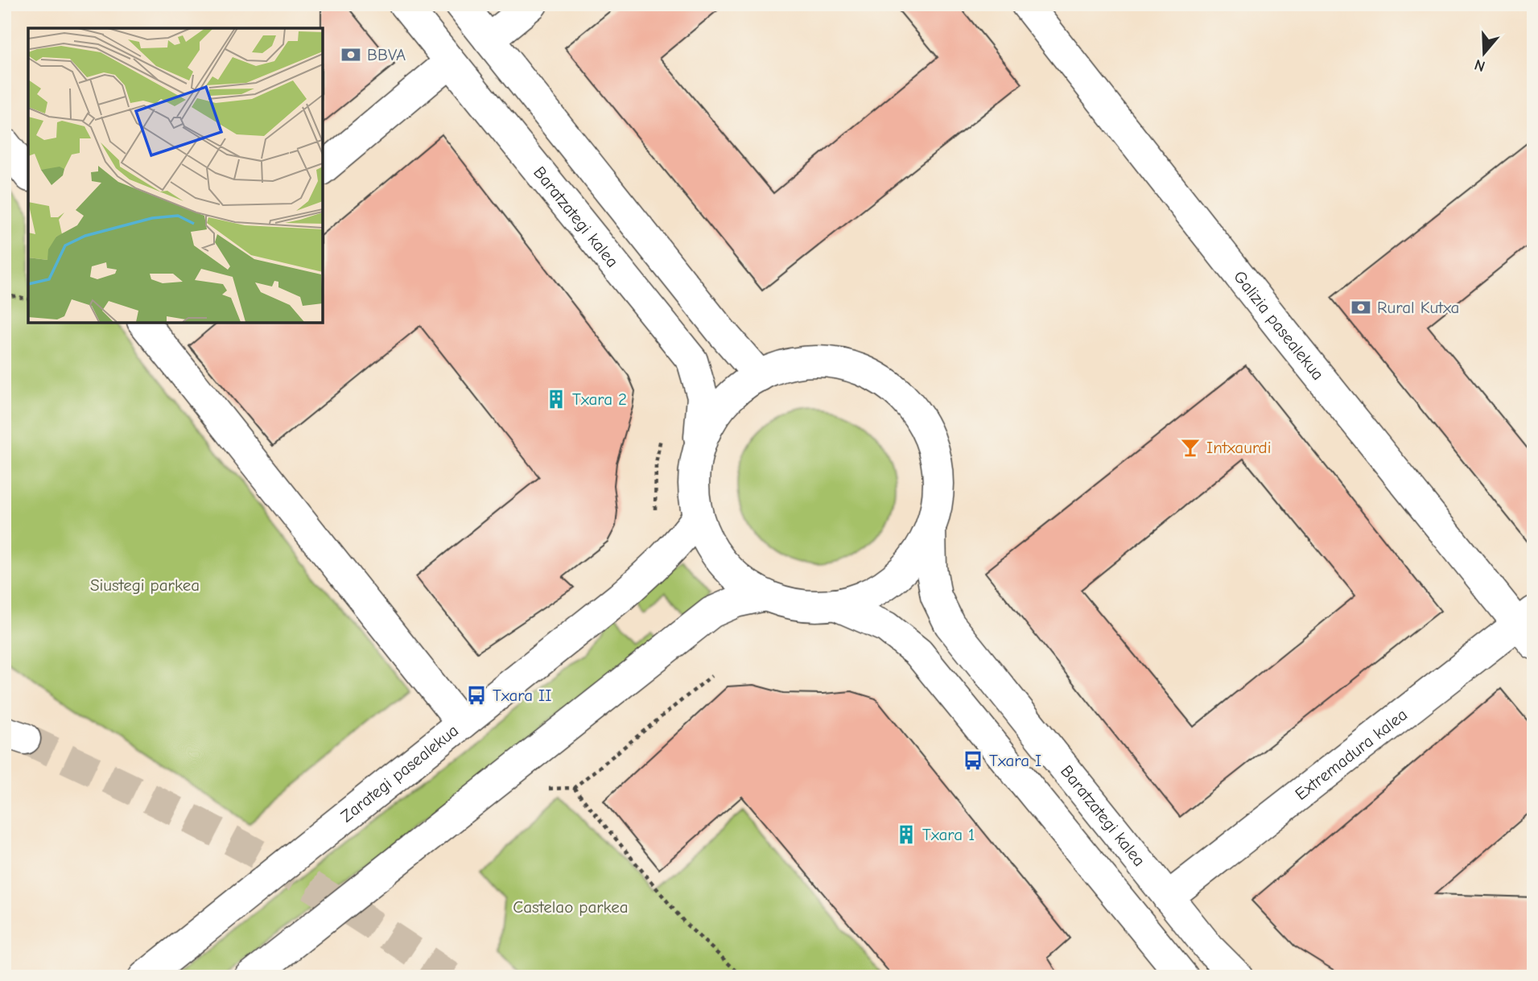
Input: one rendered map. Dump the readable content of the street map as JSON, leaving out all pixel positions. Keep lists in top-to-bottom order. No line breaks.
{"streets":{"street":["Baratzategi kalea","Galizia pasealekua","Extremadura kalea","Zarategi pasealekua"]},"crossings":[["Baratzategi kalea","Extremadura kalea"],["Galizia pasealekua","Extremadura kalea"]],"parks":["Siustegi parkea","Castelao parkea"],"places":{"bank":["BBVA","Rural Kutxa"],"building":["Txara 2","Txara 1"],"bar":["Intxaurdi"],"bus stop":["Txara II","Txara I"]},"north":"bottom"}
